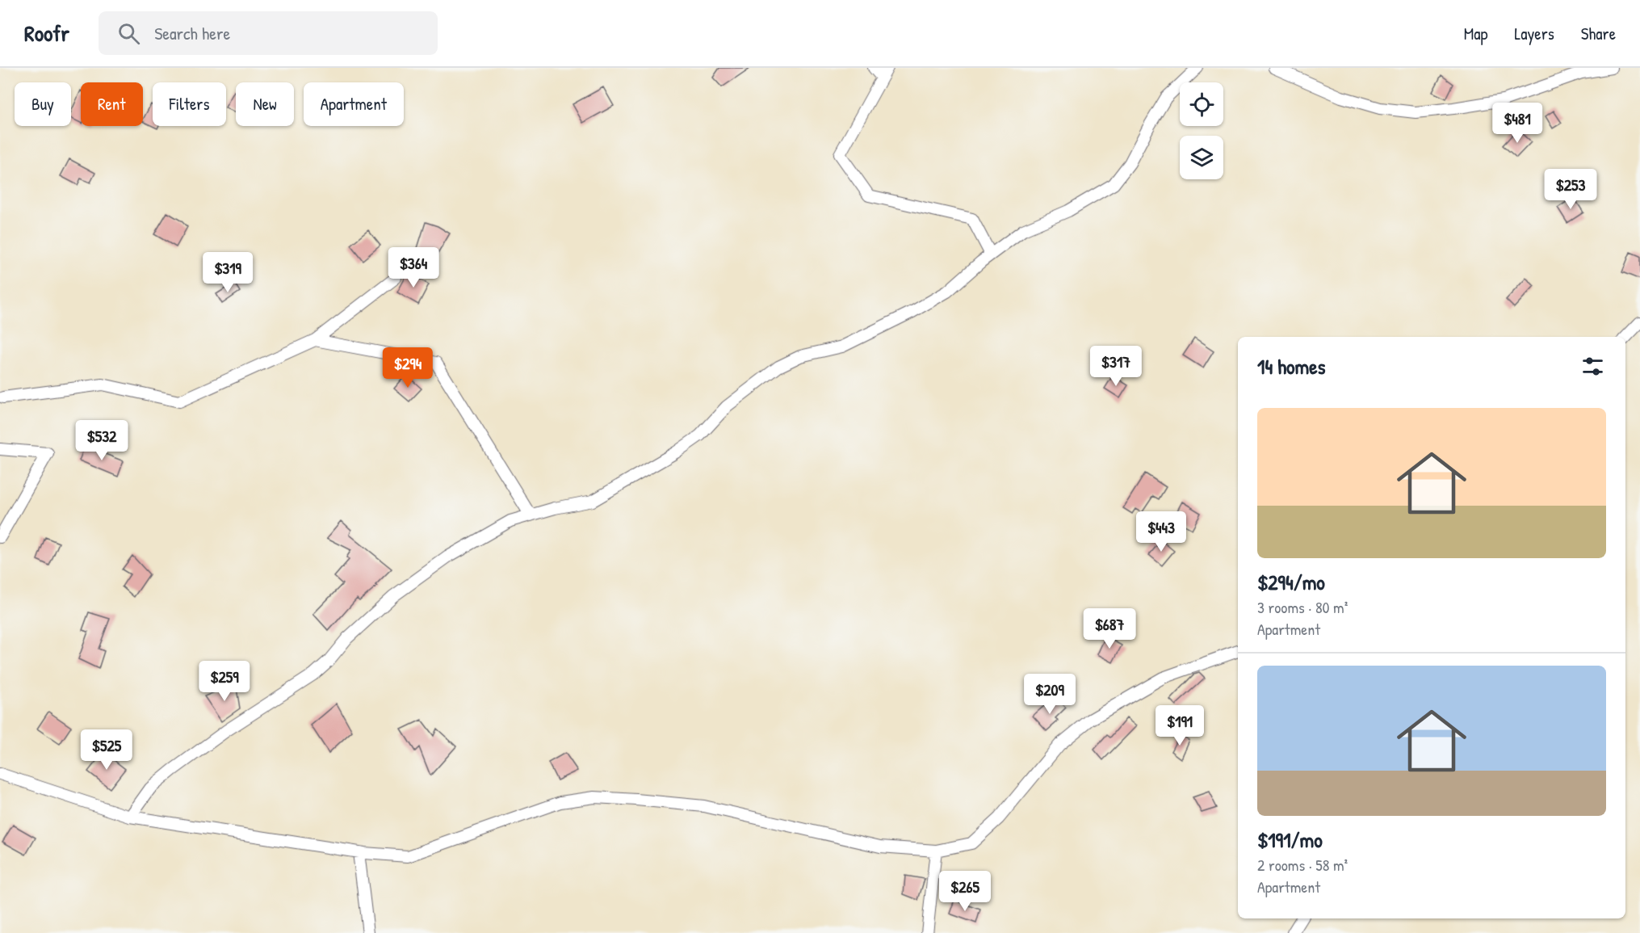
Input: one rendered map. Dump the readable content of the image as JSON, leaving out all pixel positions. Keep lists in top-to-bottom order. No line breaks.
{"page":{"header":"Roofr","search":"Search here","nav":["Map","Layers","Share"],"chip":["Buy","Rent","Filters","New","Apartment"],"price":["$481","$253","$364","$319","$317","$294","$532","$443","$687","$259","$209","$191","$525","$265"],"heading":"14 homes","list":[{"name":"$294/mo","note":"3 rooms · 80 m² · Apartment"},{"name":"$191/mo","note":"2 rooms · 58 m² · Apartment"}]}}
